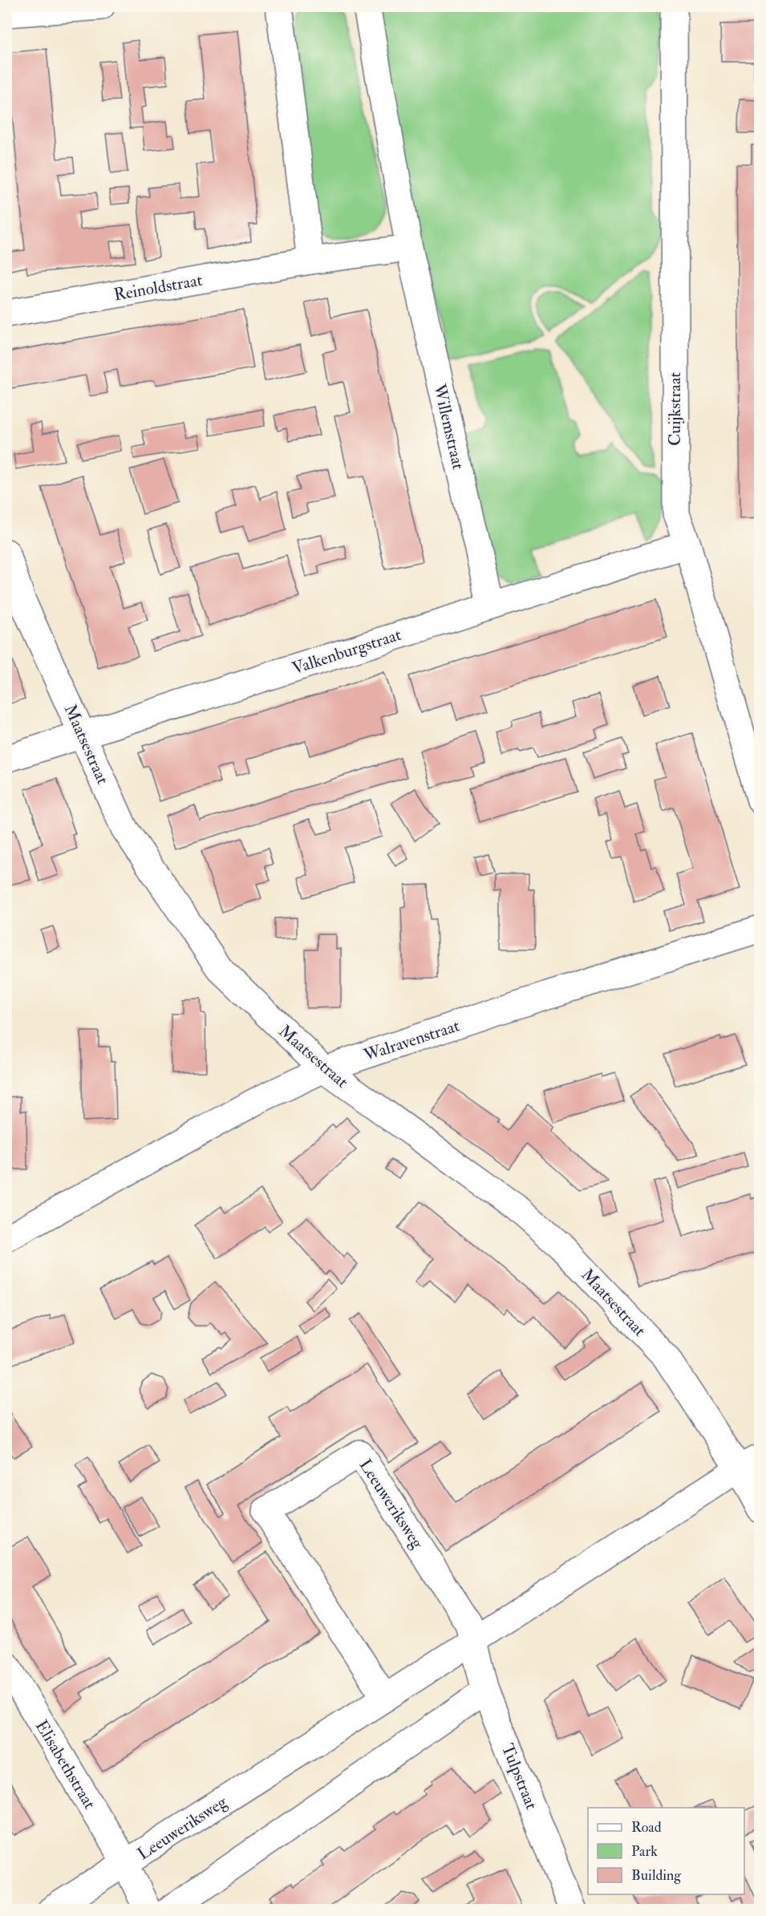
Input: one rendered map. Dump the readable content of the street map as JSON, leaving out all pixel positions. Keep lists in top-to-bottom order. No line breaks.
{"streets":{"street":["Reinoldstraat","Cuijkstraat","Willemstraat","Valkenburgstraat","Maatsestraat","Walravenstraat","Leeuweriksweg","Elisabethstraat","Tulpstraat"]},"crossings":[["Cuijkstraat","Valkenburgstraat"],["Willemstraat","Valkenburgstraat"],["Valkenburgstraat","Maatsestraat"],["Maatsestraat","Walravenstraat"],["Maatsestraat","Leeuweriksweg"],["Leeuweriksweg","Elisabethstraat"],["Leeuweriksweg","Tulpstraat"]],"legend":["Road","Park","Building"]}
